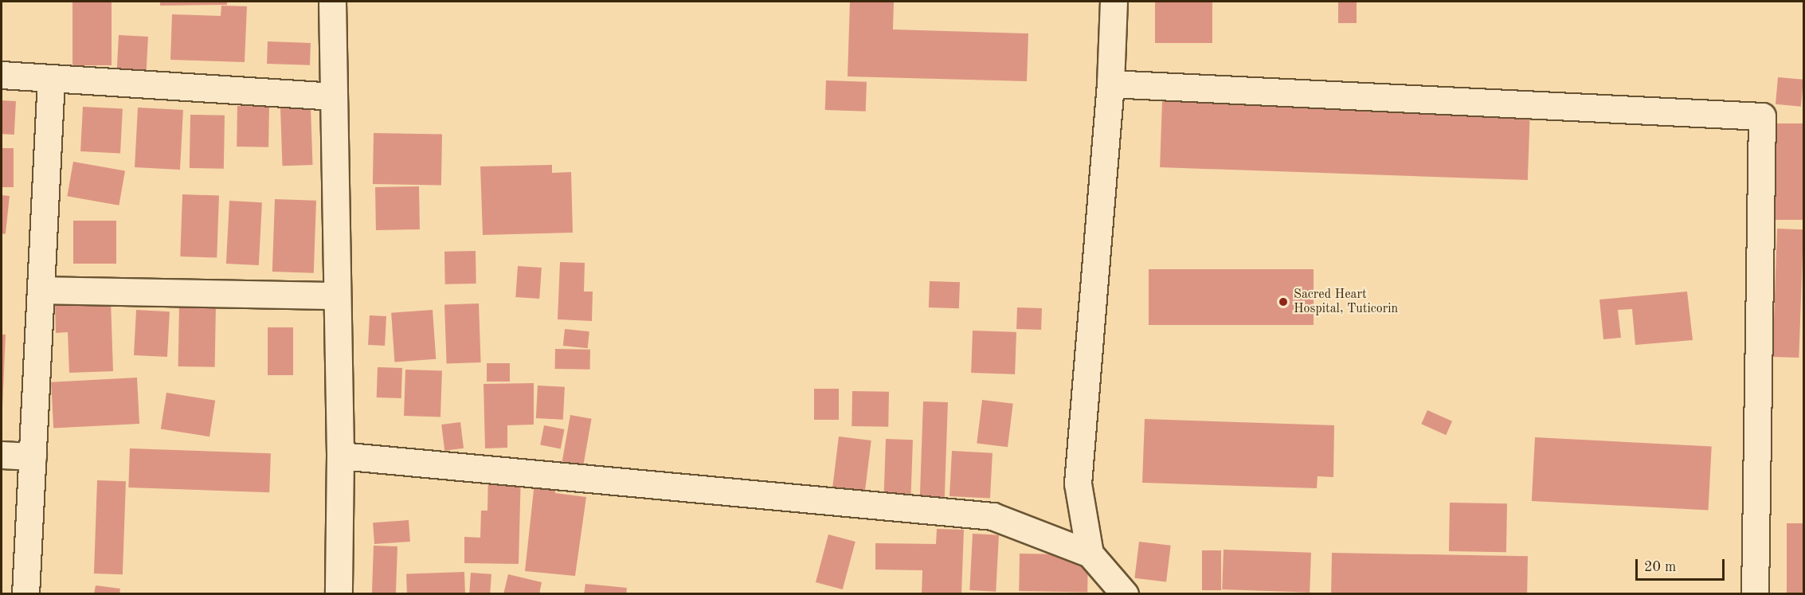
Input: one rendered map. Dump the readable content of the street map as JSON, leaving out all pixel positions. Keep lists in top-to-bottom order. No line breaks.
{"places":["Sacred Heart Hospital, Tuticorin"],"scale_bar":"20 m"}
